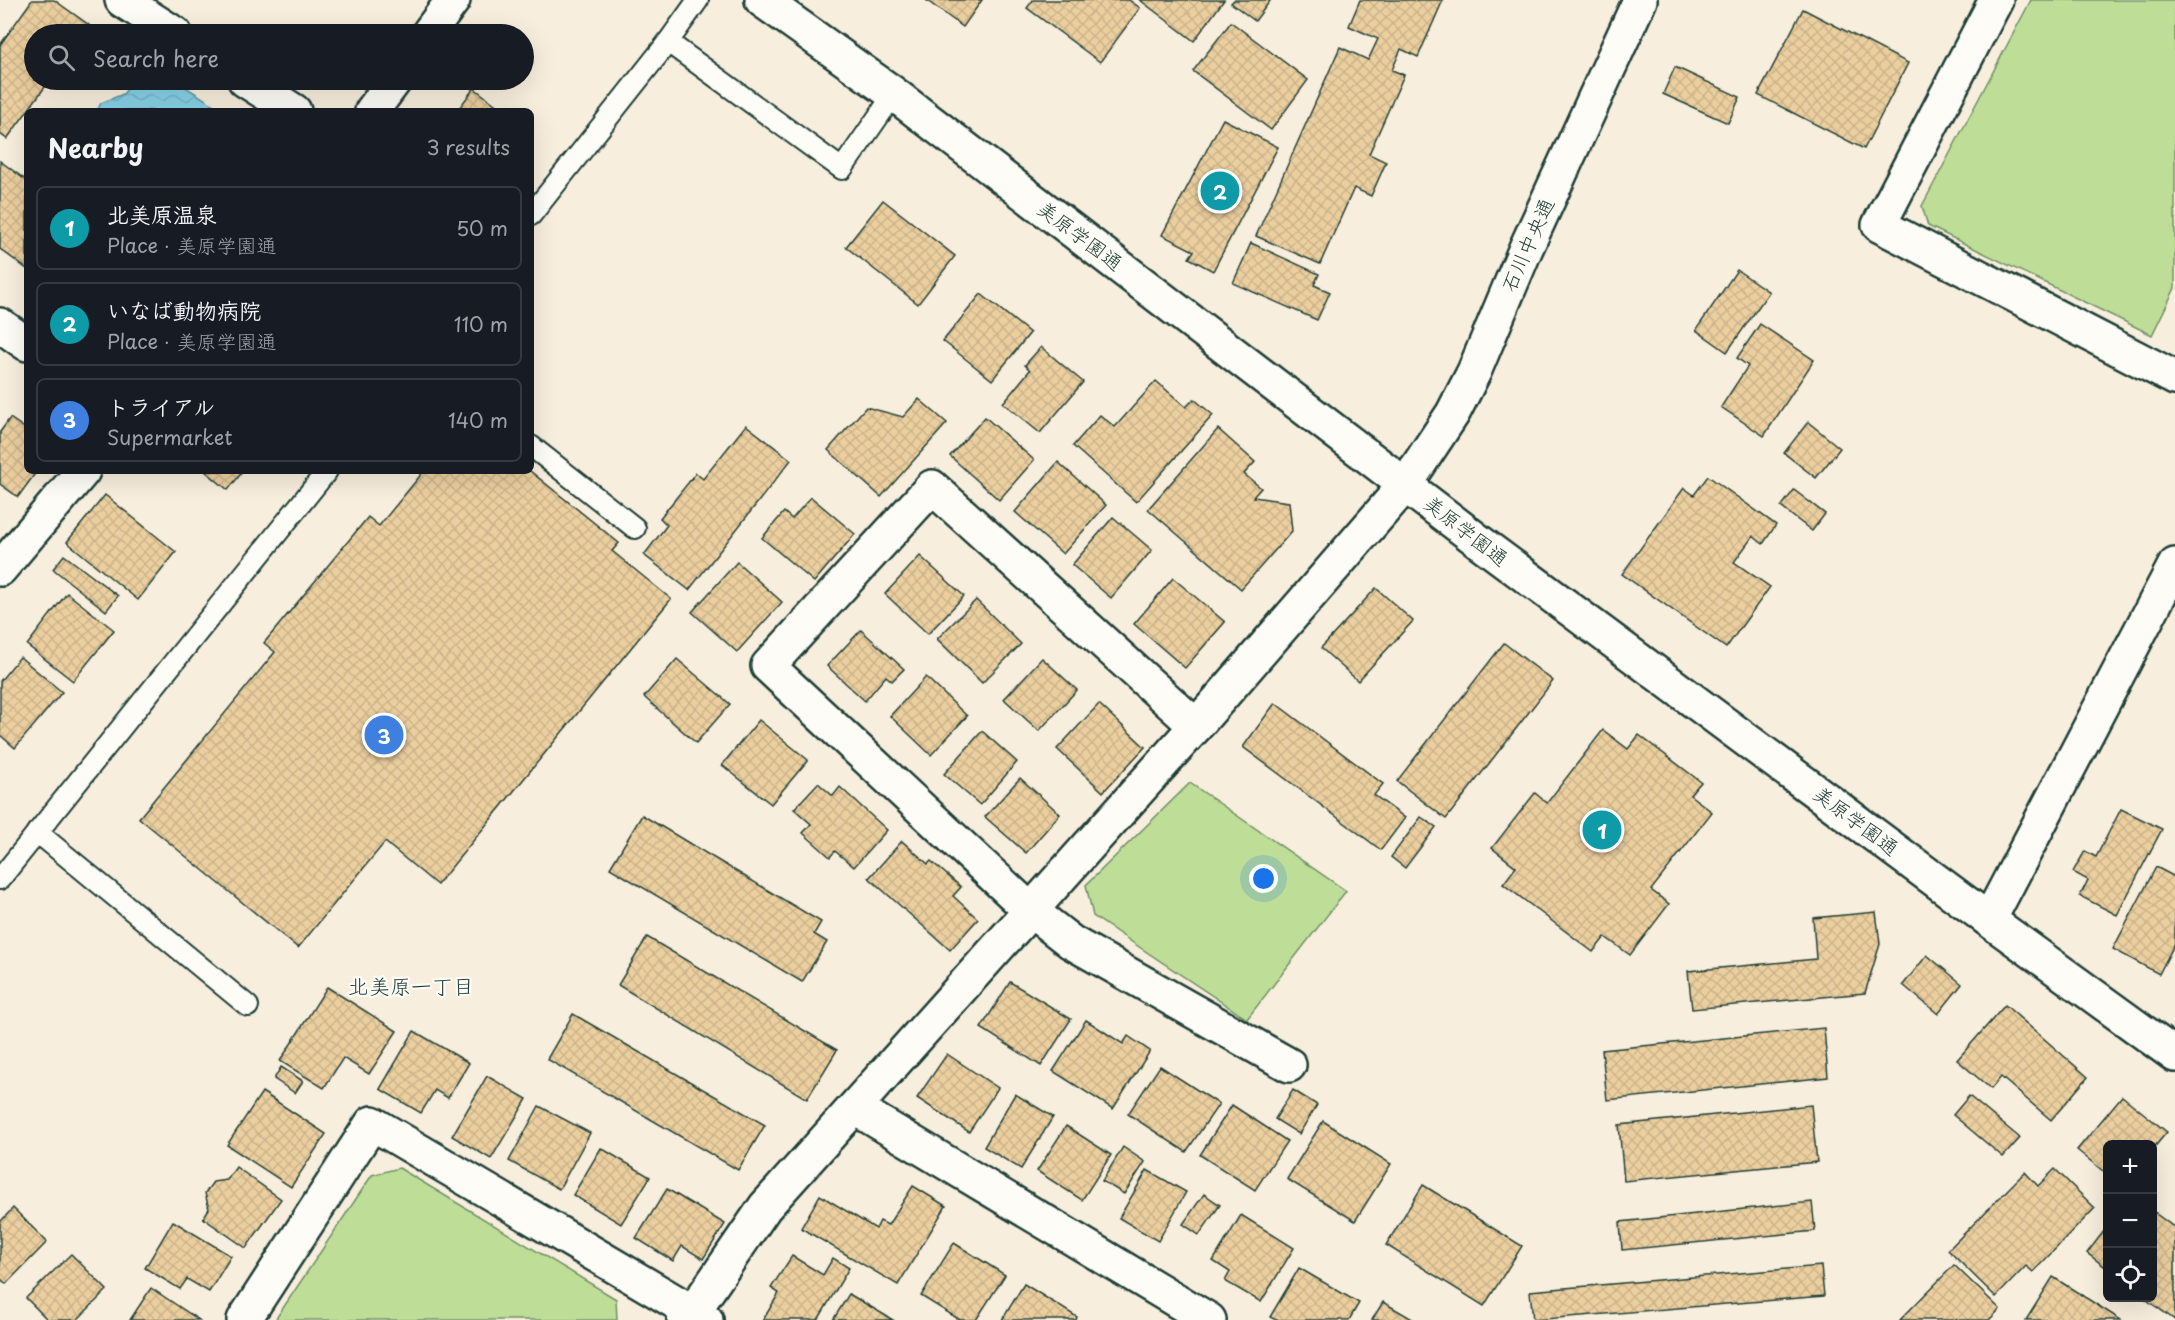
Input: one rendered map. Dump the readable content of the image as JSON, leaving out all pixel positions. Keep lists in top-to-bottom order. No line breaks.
{"streets":{"street":["美原学園通","石川中央通"]},"crossings":[["美原学園通","石川中央通"]],"districts":["北美原一丁目"],"page":{"search":"Search here","heading":["Nearby","3 results"],"pins":["2","3","1"],"list":[{"mark":"1","name":"北美原温泉","note":"Place · 美原学園通","value":"50 m"},{"mark":"2","name":"いなば動物病院","note":"Place · 美原学園通","value":"110 m"},{"mark":"3","name":"トライアル","note":"Supermarket","value":"140 m"}],"map_buttons":["+","−"]}}
